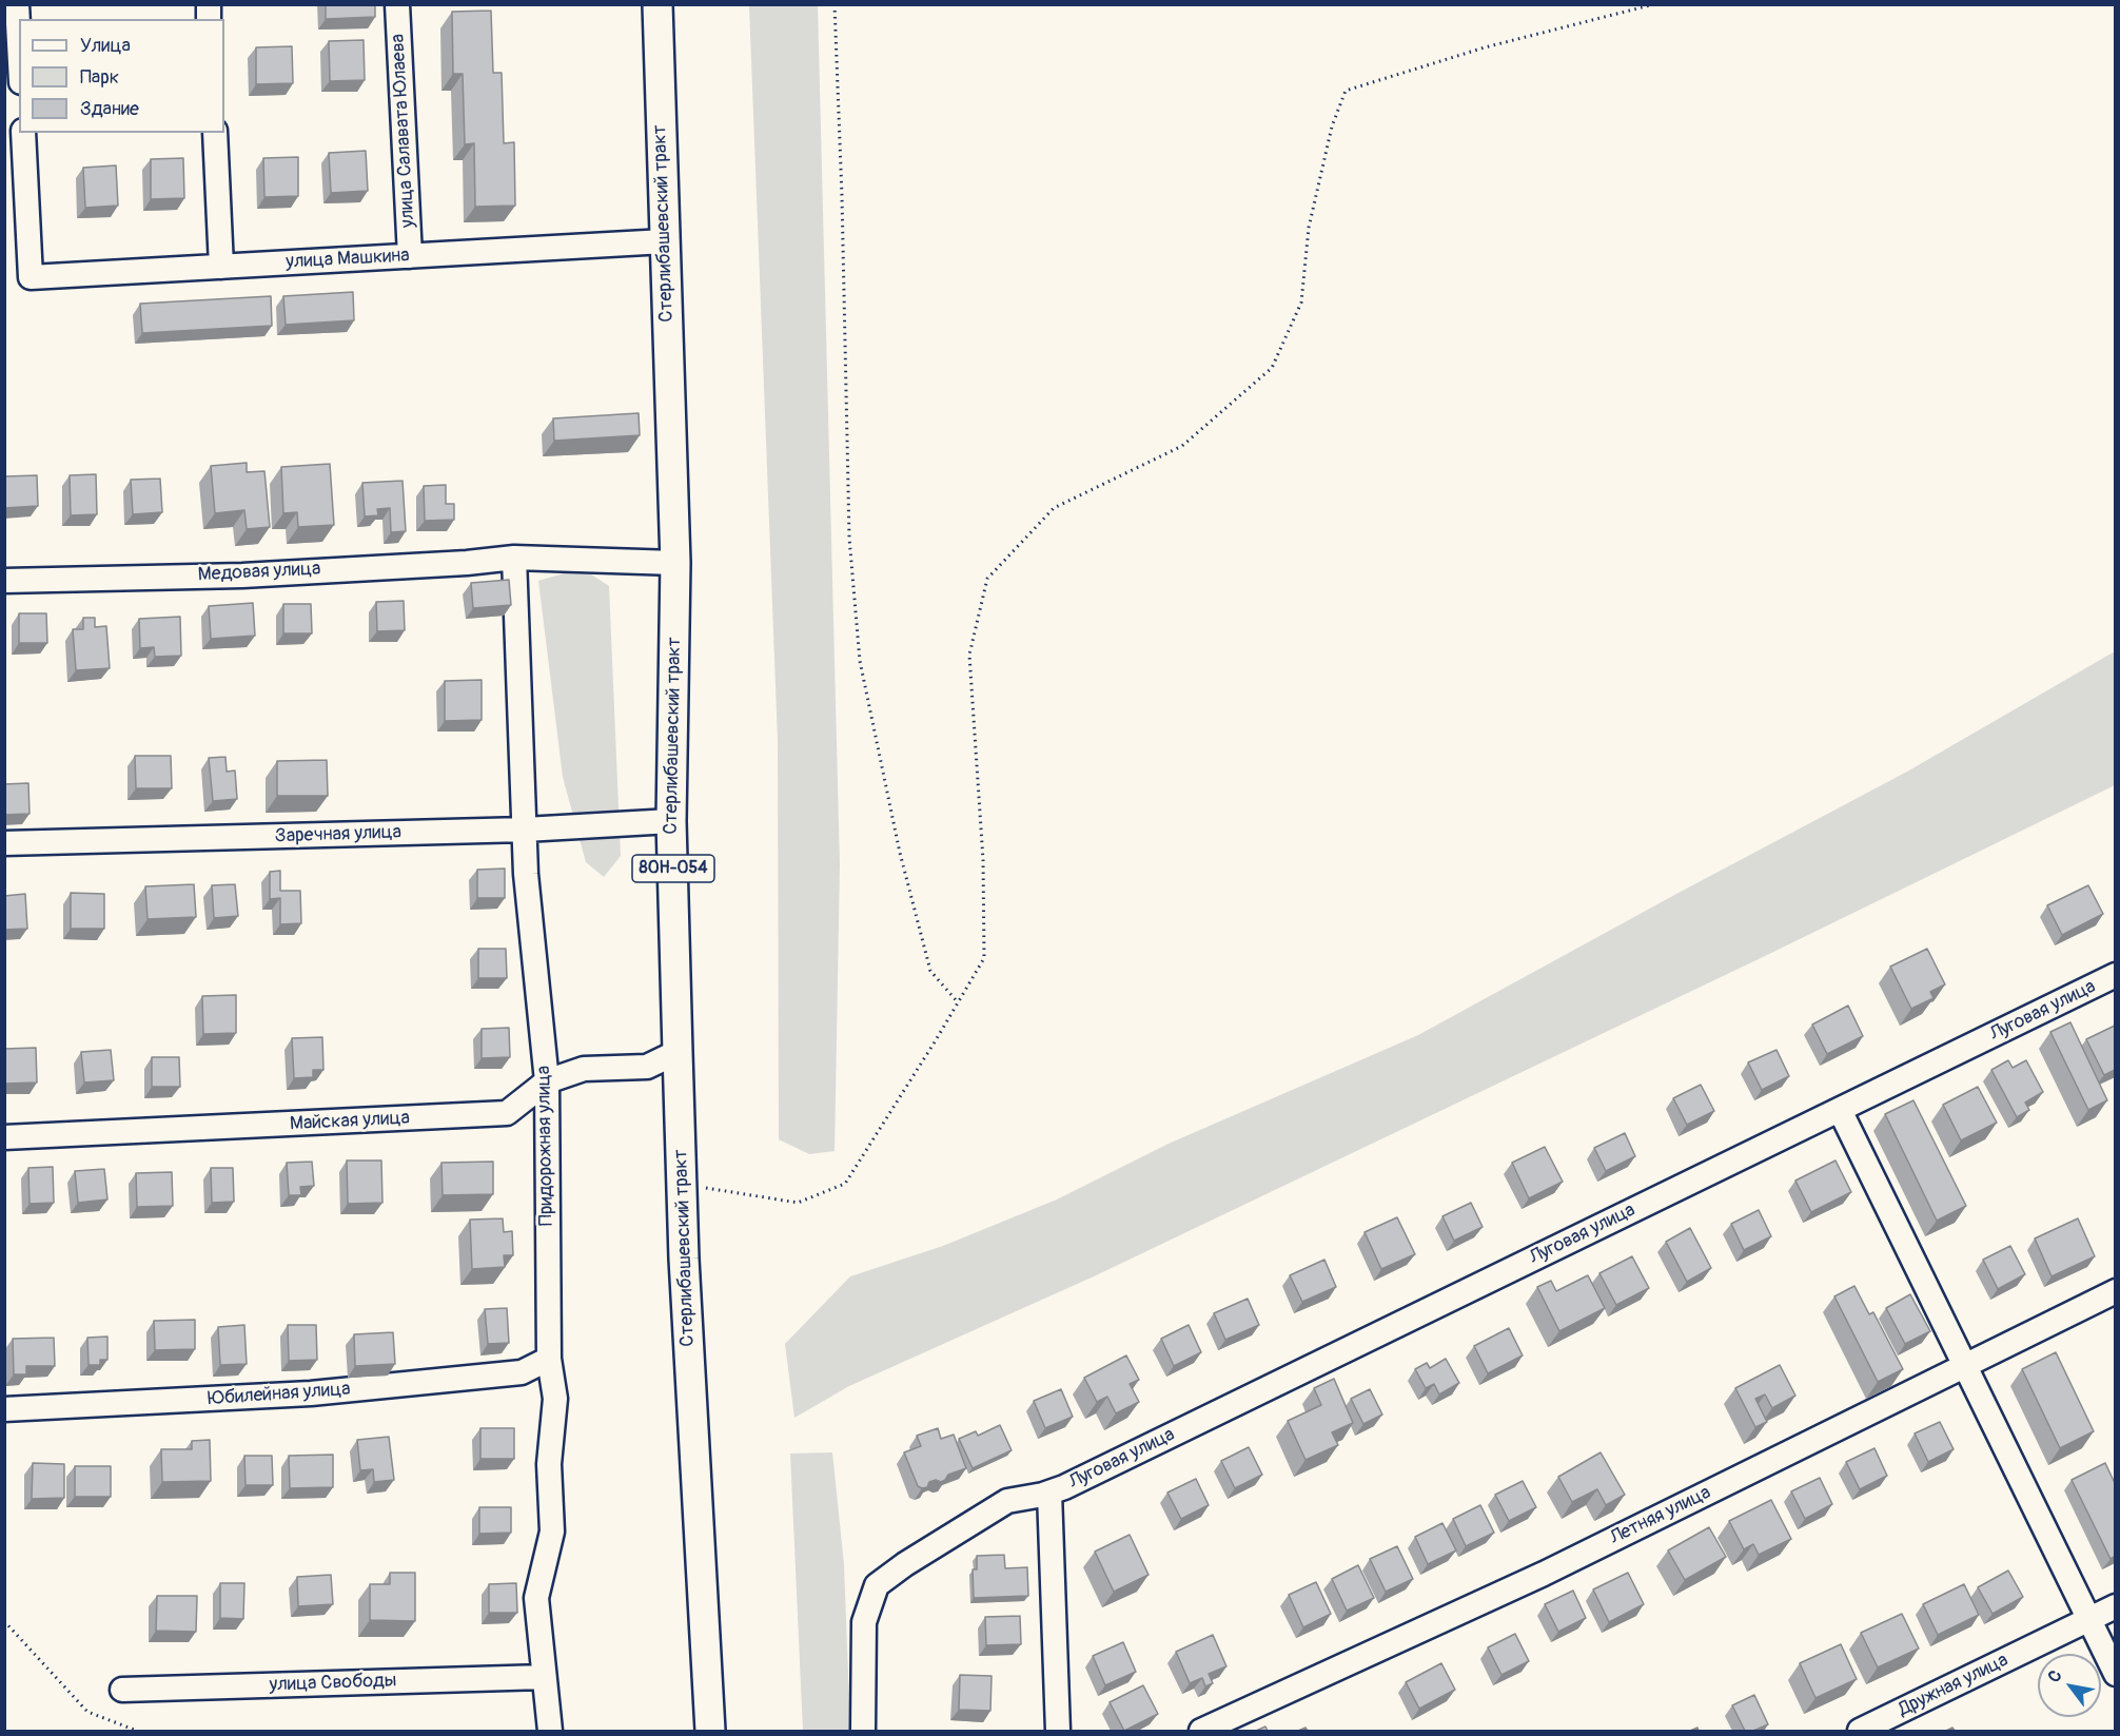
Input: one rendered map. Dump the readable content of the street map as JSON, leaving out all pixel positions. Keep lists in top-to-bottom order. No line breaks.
{"streets":{"main road":["Стерлибашевский тракт","80Н-054"],"street":["улица Салавата Юлаева","улица Машкина","Медовая улица","Заречная улица","Луговая улица","Майская улица","Придорожная улица","Юбилейная улица","Летняя улица","улица Свободы","Дружная улица"]},"crossings":[["улица Салавата Юлаева","улица Машкина"],["Стерлибашевский тракт","улица Машкина"],["Стерлибашевский тракт","Медовая улица"],["Стерлибашевский тракт","Заречная улица"],["Стерлибашевский тракт","Майская улица"],["Медовая улица","Придорожная улица"],["Заречная улица","Придорожная улица"],["Майская улица","Придорожная улица"],["Придорожная улица","Юбилейная улица"],["Придорожная улица","улица Свободы"]],"legend":["Улица","Парк","Здание"],"north":"top left"}
